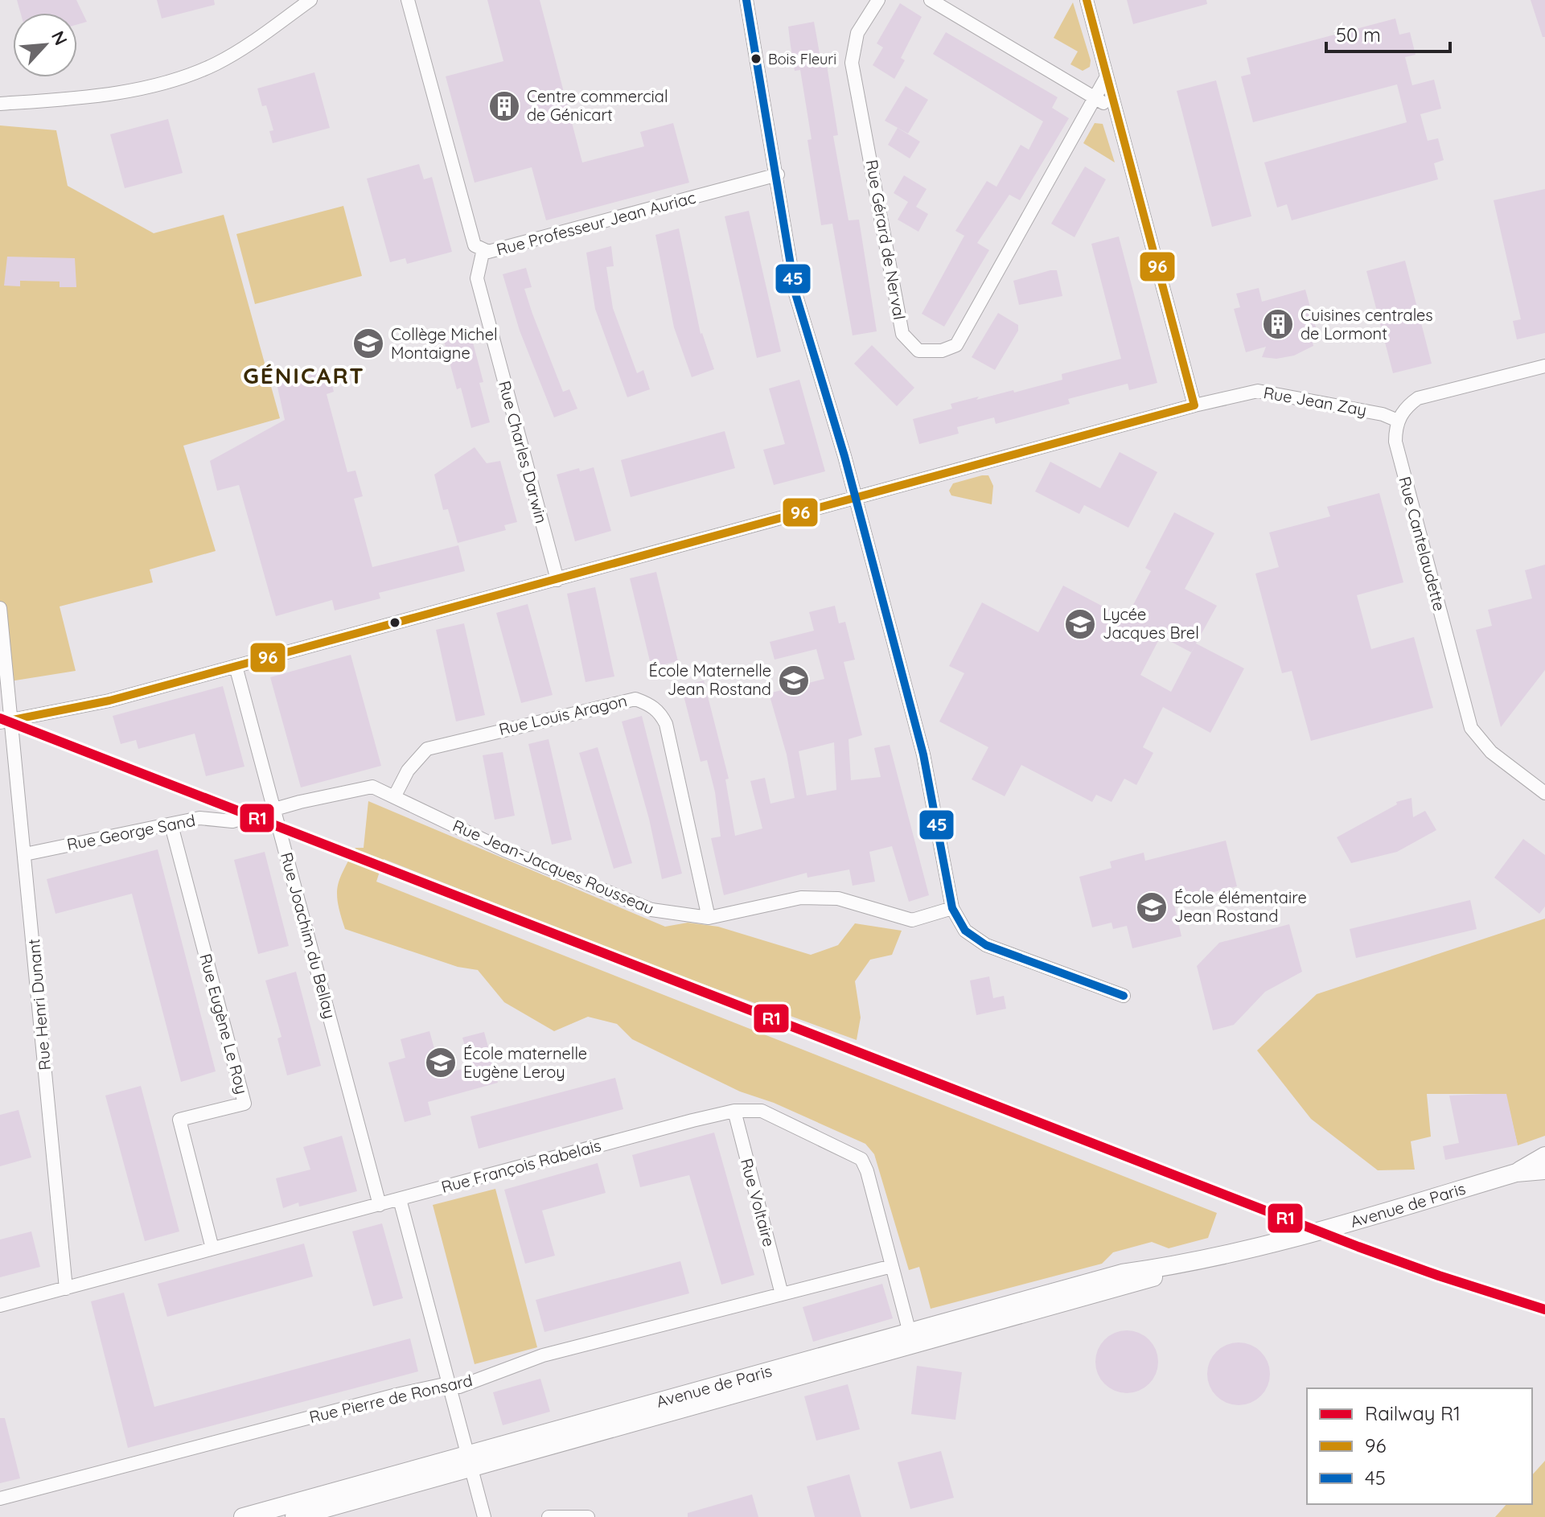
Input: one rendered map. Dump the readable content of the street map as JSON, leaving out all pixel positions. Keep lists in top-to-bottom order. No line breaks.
{"streets":{"main road":["Avenue de Paris"],"street":["Rue Professeur Jean Auriac","Rue Gérard de Nerval","Rue Jean Zay","Rue Charles Darwin","Rue Cantelaudette","Rue Louis Aragon","Rue George Sand","Rue Jean-Jacques Rousseau","Rue Joachim du Bellay","Rue Henri Dunant","Rue Eugène Le Roy","Rue François Rabelais","Rue Voltaire","Rue Pierre de Ronsard"]},"crossings":[["Rue Professeur Jean Auriac","Rue Charles Darwin"],["Rue Jean Zay","Rue Charles Darwin"],["Rue Jean Zay","Rue Cantelaudette"],["Rue Jean Zay","Rue Joachim du Bellay"],["Rue Jean Zay","Rue Henri Dunant"],["Rue Louis Aragon","Rue Jean-Jacques Rousseau"],["Rue George Sand","Rue Jean-Jacques Rousseau"],["Rue George Sand","Rue Joachim du Bellay"],["Rue George Sand","Rue Henri Dunant"],["Rue George Sand","Rue Eugène Le Roy"],["Rue Jean-Jacques Rousseau","Rue Joachim du Bellay"],["Rue Joachim du Bellay","Rue François Rabelais"],["Rue Henri Dunant","Rue François Rabelais"],["Rue Eugène Le Roy","Rue François Rabelais"],["Rue François Rabelais","Rue Voltaire"],["Rue François Rabelais","Avenue de Paris"],["Rue François Rabelais","Rue Pierre de Ronsard"],["Rue Voltaire","Rue Pierre de Ronsard"]],"districts":["GÉNICART"],"places":{"other":["Bois Fleuri"],"building":["Centre commercial de Génicart","Cuisines centrales de Lormont"],"school or university":["Collège Michel Montaigne","Lycée Jacques Brel","École Maternelle Jean Rostand","École élémentaire Jean Rostand","École maternelle Eugène Leroy"]},"lines":["transit line 96","transit line 45","rail line R1"],"legend":["Railway R1","96","45"],"scale_bar":"50 m","north":"top right"}
